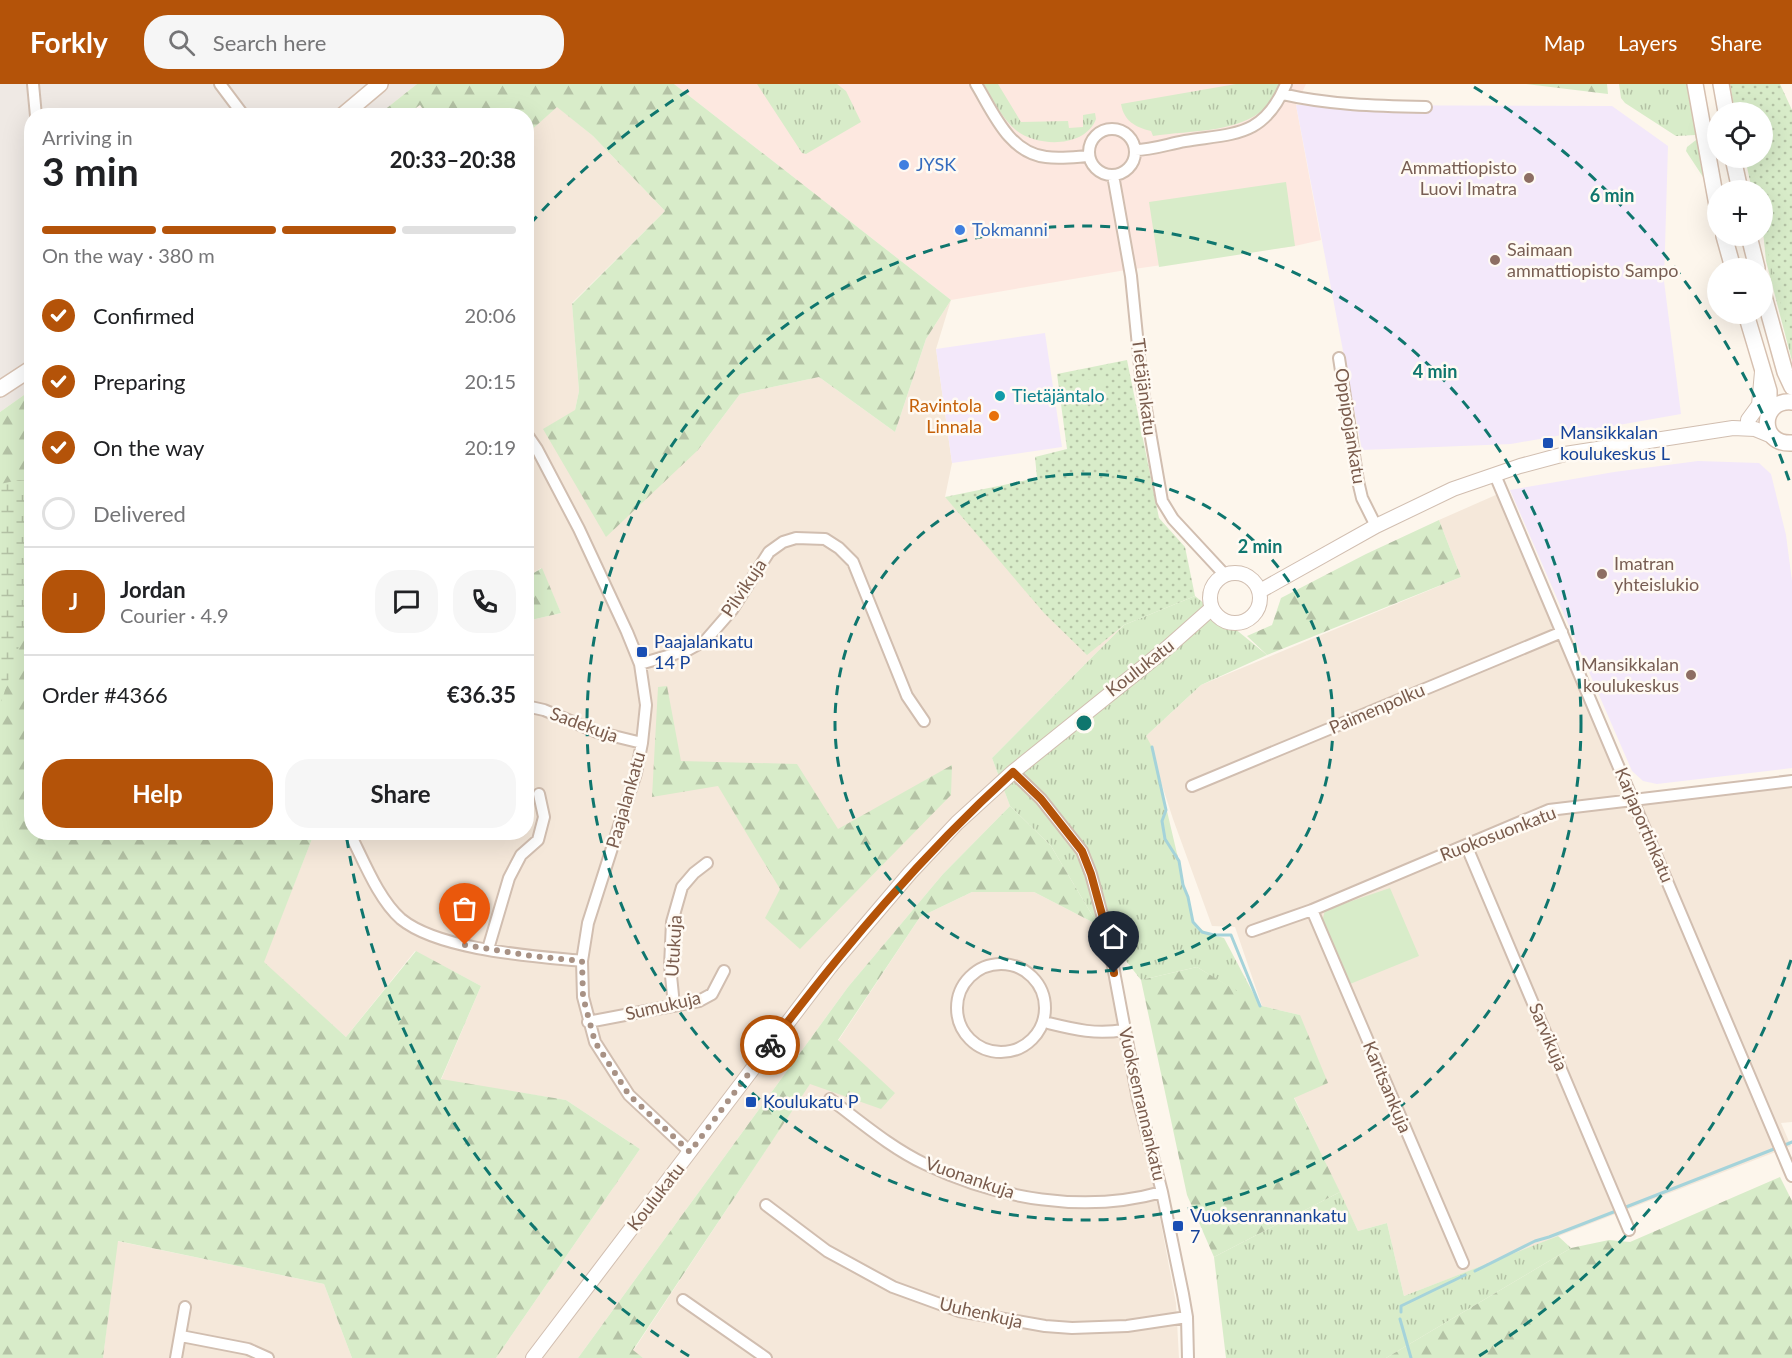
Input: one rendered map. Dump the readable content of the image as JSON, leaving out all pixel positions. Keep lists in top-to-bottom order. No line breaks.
{"streets":{"street":["Tietäjänkatu","Oppipojankatu","Pilvikuja","Koulukatu","Paimenpolku","Sadekuja","Paajalankatu","Karjaportinkatu","Ruokosuonkatu","Utukuja","Sumukuja","Sarvikuja","Karitsankuja","Vuoksenrannankatu","Vuonankuja","Uuhenkuja"]},"crossings":[["Tietäjänkatu","Koulukatu"],["Pilvikuja","Paajalankatu"],["Koulukatu","Paajalankatu"],["Koulukatu","Vuoksenrannankatu"],["Paimenpolku","Karjaportinkatu"],["Sadekuja","Paajalankatu"],["Paajalankatu","Sumukuja"],["Karjaportinkatu","Ruokosuonkatu"],["Ruokosuonkatu","Sarvikuja"],["Ruokosuonkatu","Karitsankuja"],["Utukuja","Sumukuja"],["Vuoksenrannankatu","Vuonankuja"],["Vuoksenrannankatu","Uuhenkuja"]],"places":{"other":["JYSK","Ammattiopisto Luovi Imatra","Tokmanni","Saimaan ammattiopisto Sampo","Tietäjäntalo","Ravintola Linnala","Imatran yhteislukio","Mansikkalan koulukeskus"],"transit":["Mansikkalan koulukeskus L","Paajalankatu 14 P","Koulukatu P","Vuoksenrannankatu 7"]},"page":{"header":"Forkly","search":"Search here","nav":["Map","Layers","Share"],"map_buttons":["+","−"],"heading":["3 min","Arriving in","20:33–20:38"],"panel":["Jordan","Courier · 4.9","Order #4366","€36.35"],"bar":"On the way · 380 m","list":[["Confirmed","20:06"],["Preparing","20:15"],["On the way","20:19"],"Delivered"],"round":"J","buttons":["Help","Share"]},"rings":["6 min","4 min","2 min"]}
